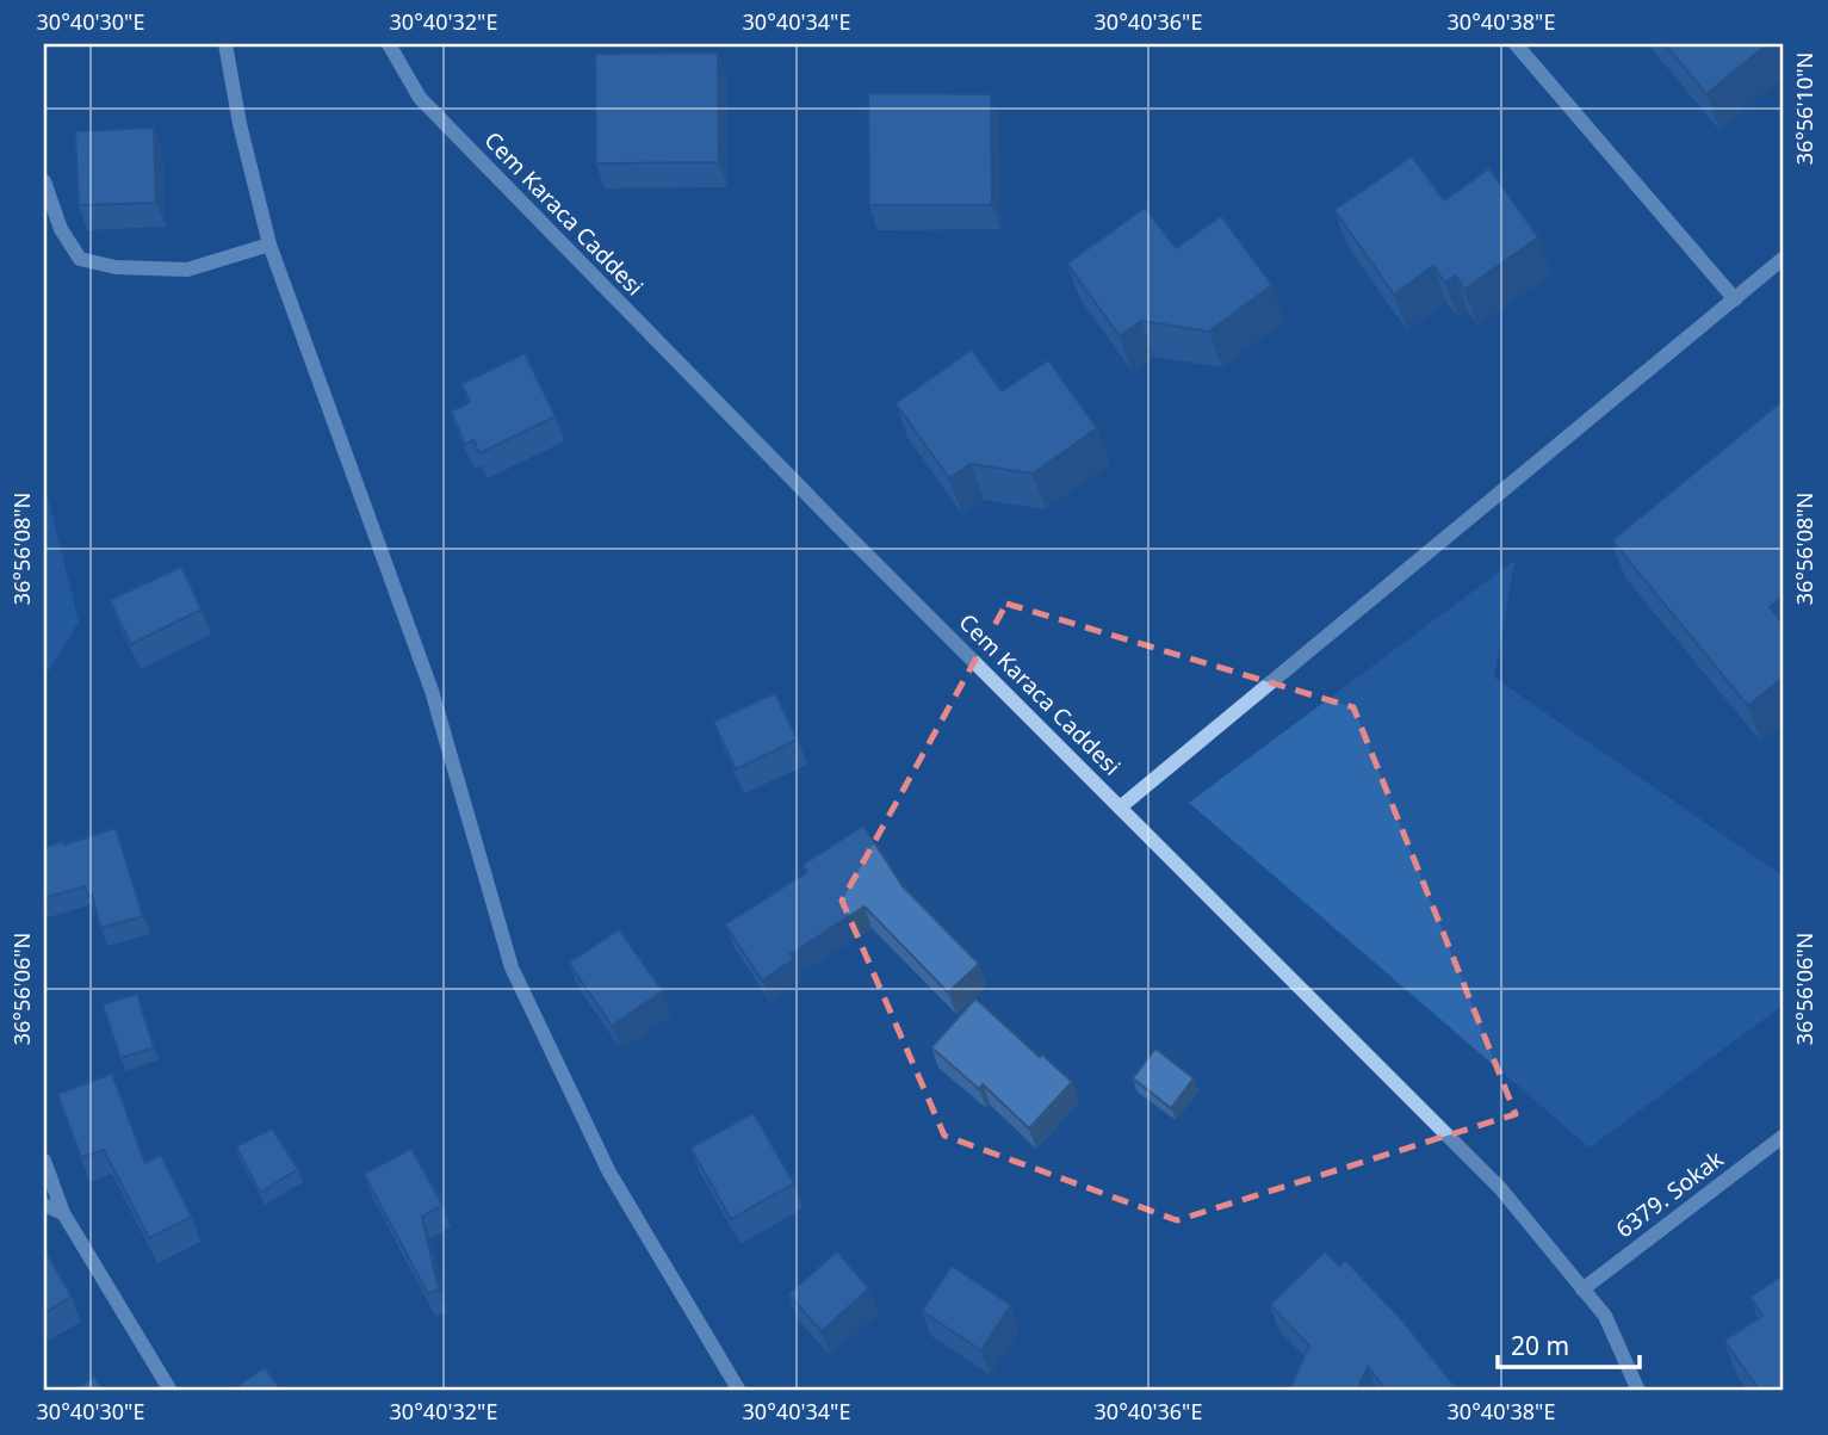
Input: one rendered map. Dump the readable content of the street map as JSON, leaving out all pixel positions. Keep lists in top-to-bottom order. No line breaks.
{"streets":{"street":["Cem Karaca Caddesi","6379. Sokak"]},"crossings":[["Cem Karaca Caddesi","6379. Sokak"]],"scale_bar":"20 m","coordinates":["30°40'30\"E","30°40'32\"E","30°40'34\"E","30°40'36\"E","30°40'38\"E","36°56'10\"N","36°56'08\"N","36°56'06\"N"]}
